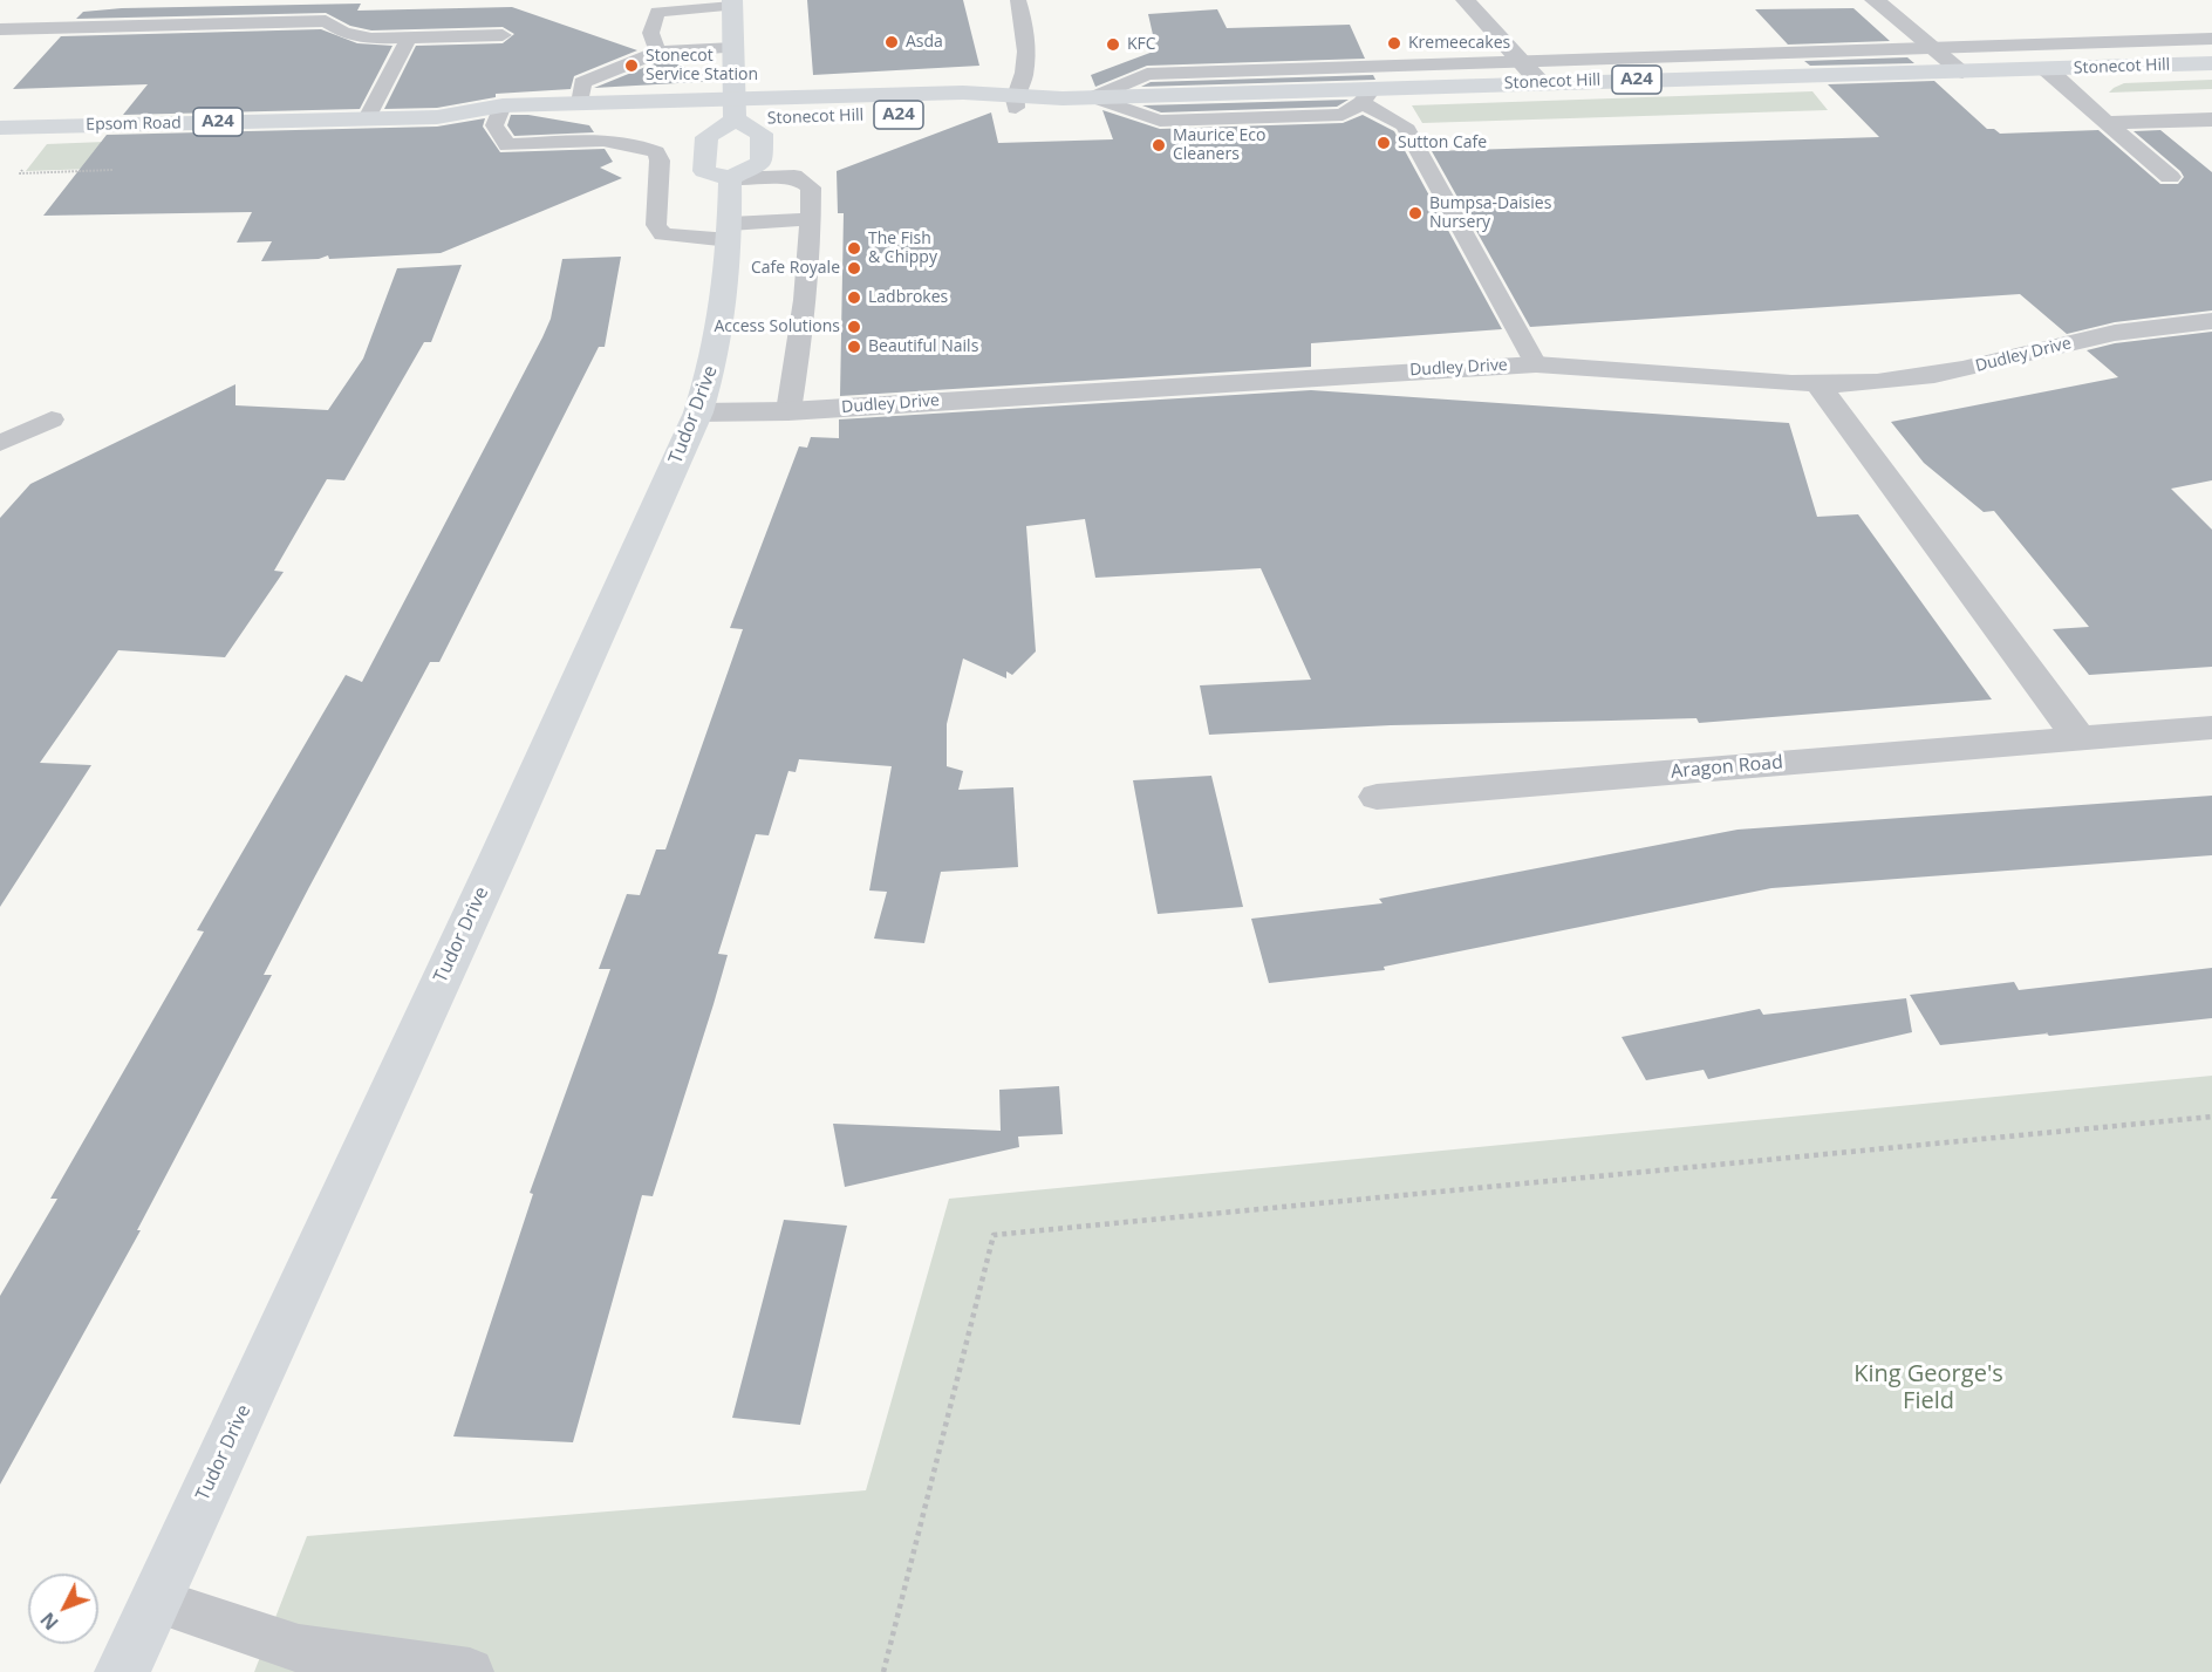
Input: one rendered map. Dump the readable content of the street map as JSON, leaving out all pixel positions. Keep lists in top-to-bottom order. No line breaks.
{"streets":{"main road":["Stonecot Hill","A24","Epsom Road","Tudor Drive"],"street":["Dudley Drive","Aragon Road"]},"crossings":[["Stonecot Hill","Epsom Road"],["Stonecot Hill","Tudor Drive"],["Epsom Road","Tudor Drive"],["Dudley Drive","Tudor Drive"]],"parks":["King George's Field"],"places":["Asda","Kremeecakes","KFC","Stonecot Service Station","Sutton Cafe","Maurice Eco Cleaners","Bumpsa-Daisies Nursery","The Fish & Chippy","Cafe Royale","Ladbrokes","Access Solutions","Beautiful Nails"],"north":"bottom left"}
